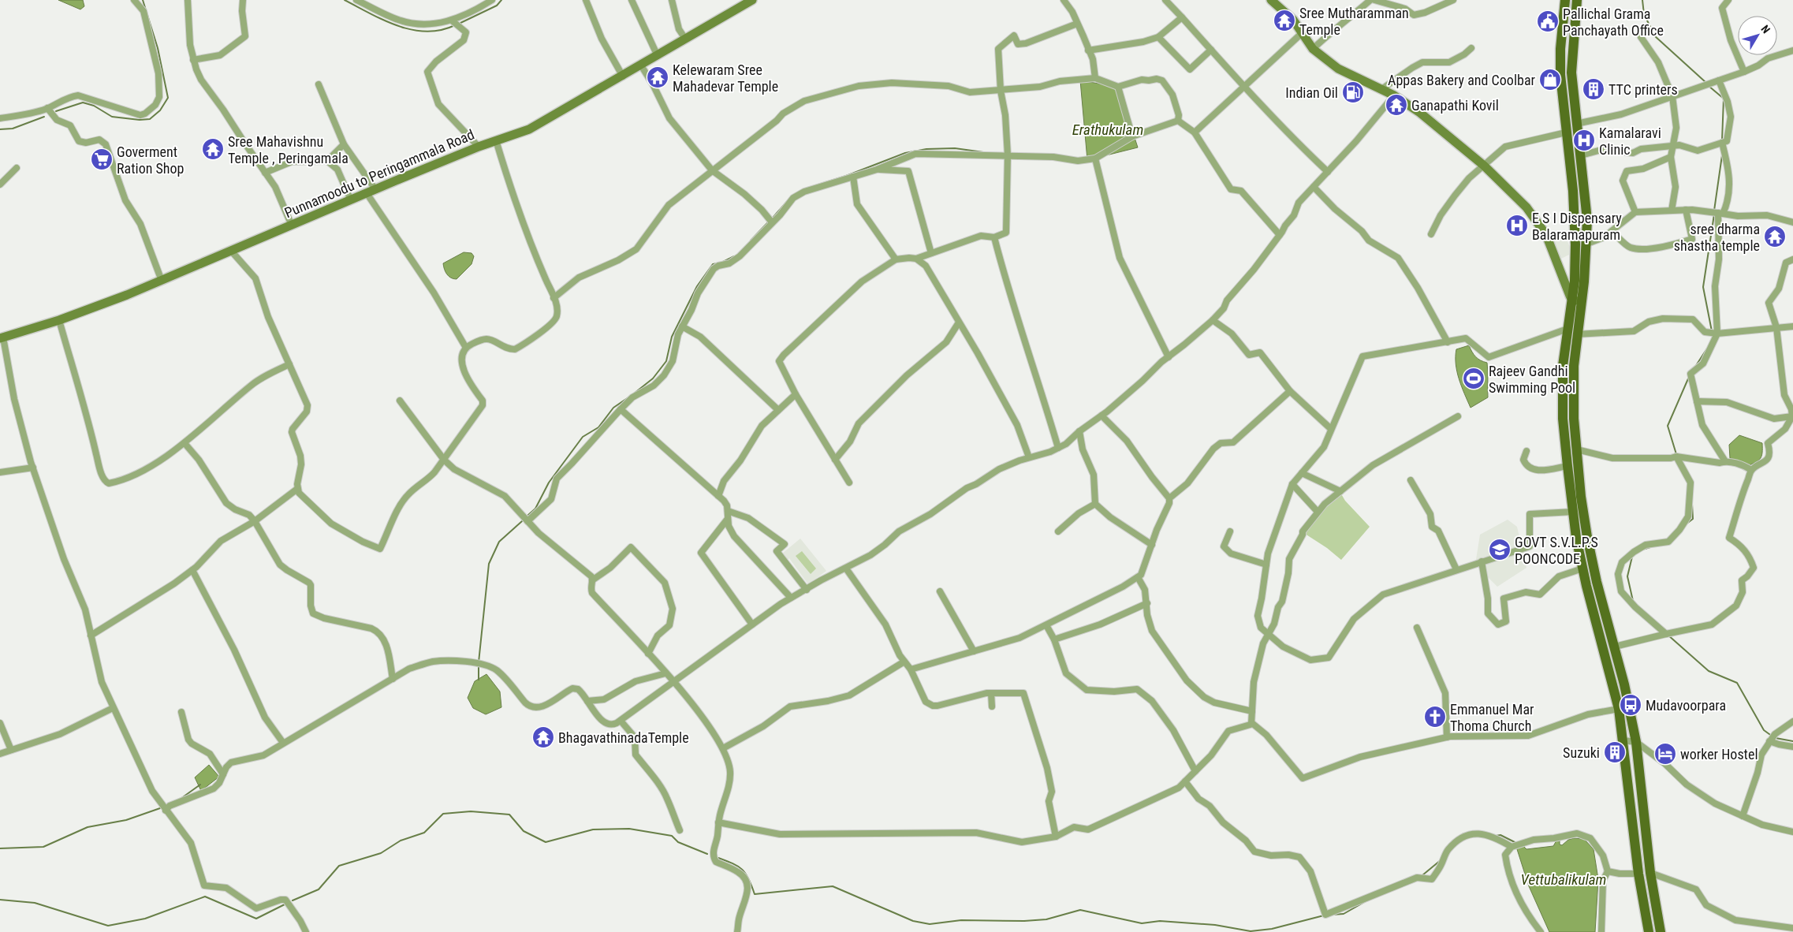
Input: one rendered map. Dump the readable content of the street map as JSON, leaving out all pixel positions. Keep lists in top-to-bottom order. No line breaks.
{"streets":{"main road":["Punnamoodu to Peringammala Road"]},"water":["Erathukulam","Vettubalikulam"],"places":{"temple":["Sree Mutharamman Temple","Kelewaram Sree Mahadevar Temple","Ganapathi Kovil","Sree Mahavishnu Temple , Peringamala","sree dharma shastha temple","BhagavathinadaTemple"],"public building":["Pallichal Grama Panchayath Office"],"shop":["Appas Bakery and Coolbar"],"building":["TTC printers","Suzuki"],"fuel station":["Indian Oil"],"hospital":["Kamalaravi Clinic","E S I Dispensary Balaramapuram"],"supermarket":["Goverment Ration Shop"],"sports":["Rajeev Gandhi Swimming Pool"],"school or university":["GOVT S.V.L.P.S POONCODE"],"bus stop":["Mudavoorpara"],"church":["Emmanuel Mar Thoma Church"],"hotel":["worker Hostel"]},"north":"top right"}
